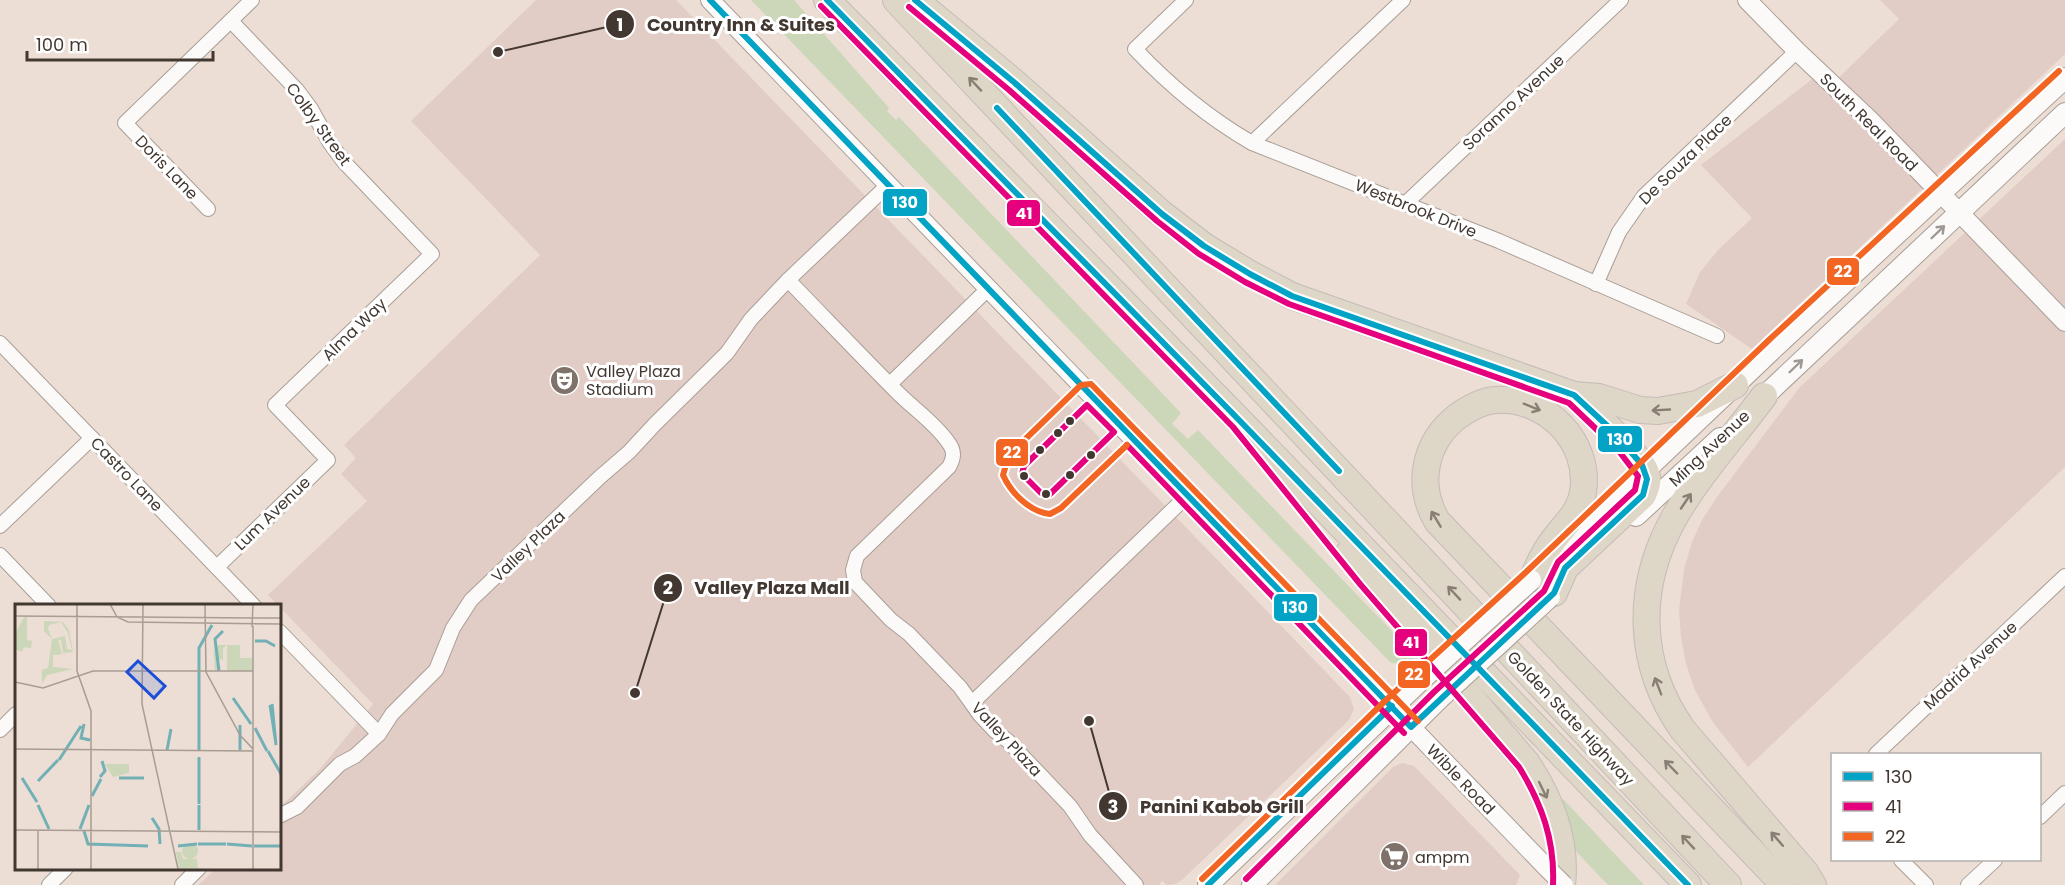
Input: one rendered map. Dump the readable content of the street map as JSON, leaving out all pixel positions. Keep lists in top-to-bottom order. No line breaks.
{"streets":{"highway":["Golden State Highway"],"main road":["Ming Avenue"],"street":["Soranno Avenue","South Real Road","Colby Street","De Souza Place","Doris Lane","Westbrook Drive","Alma Way","Castro Lane","Lum Avenue","Valley Plaza","Madrid Avenue","Wible Road"]},"crossings":[["Soranno Avenue","Westbrook Drive"],["South Real Road","De Souza Place"],["South Real Road","Ming Avenue"],["Colby Street","Doris Lane"],["Colby Street","Alma Way"],["De Souza Place","Westbrook Drive"],["Alma Way","Lum Avenue"],["Ming Avenue","Wible Road"],["Castro Lane","Lum Avenue"],["Valley Plaza","Wible Road"]],"places":{"other":["Country Inn & Suites","Valley Plaza Mall","Panini Kabob Grill"],"theatre":["Valley Plaza Stadium"],"supermarket":["ampm"]},"lines":["transit line 130","transit line 41","transit line 22"],"legend":["130","41","22"],"scale_bar":"100 m"}
